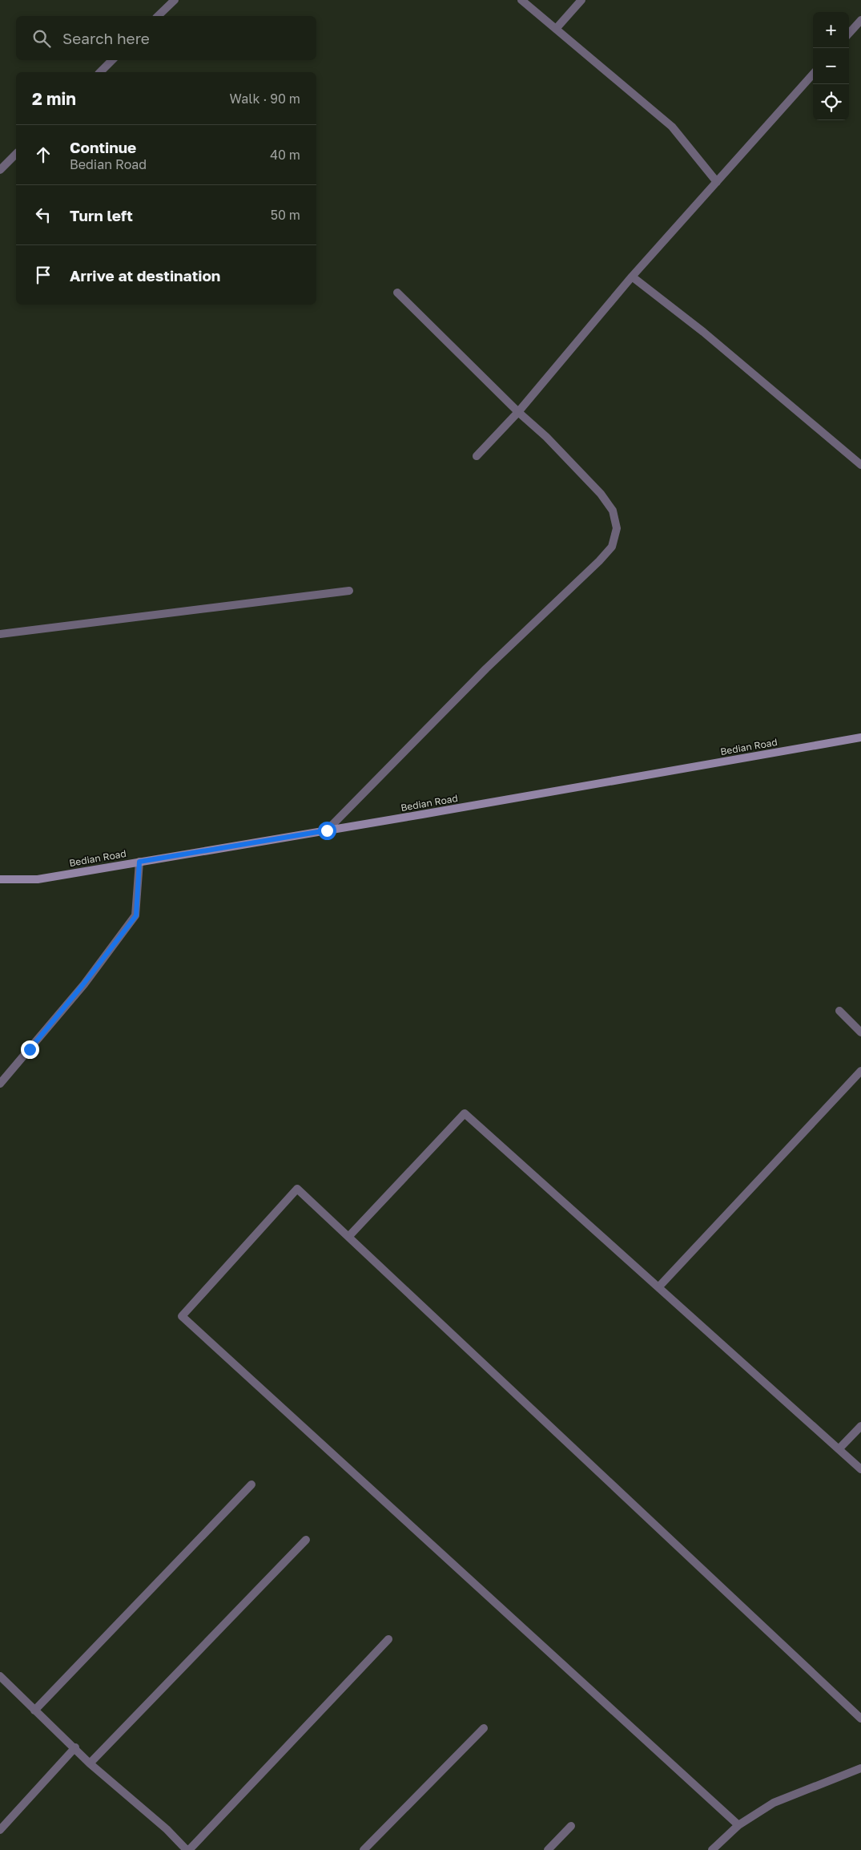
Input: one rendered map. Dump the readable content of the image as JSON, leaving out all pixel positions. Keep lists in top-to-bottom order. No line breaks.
{"streets":{"main road":["Bedian Road"]},"page":{"map_buttons":["+","−"],"search":"Search here","heading":["2 min","Walk · 90 m"],"list":[["Continue","Bedian Road","40 m"],["Turn left","50 m"],"Arrive at destination"]}}
